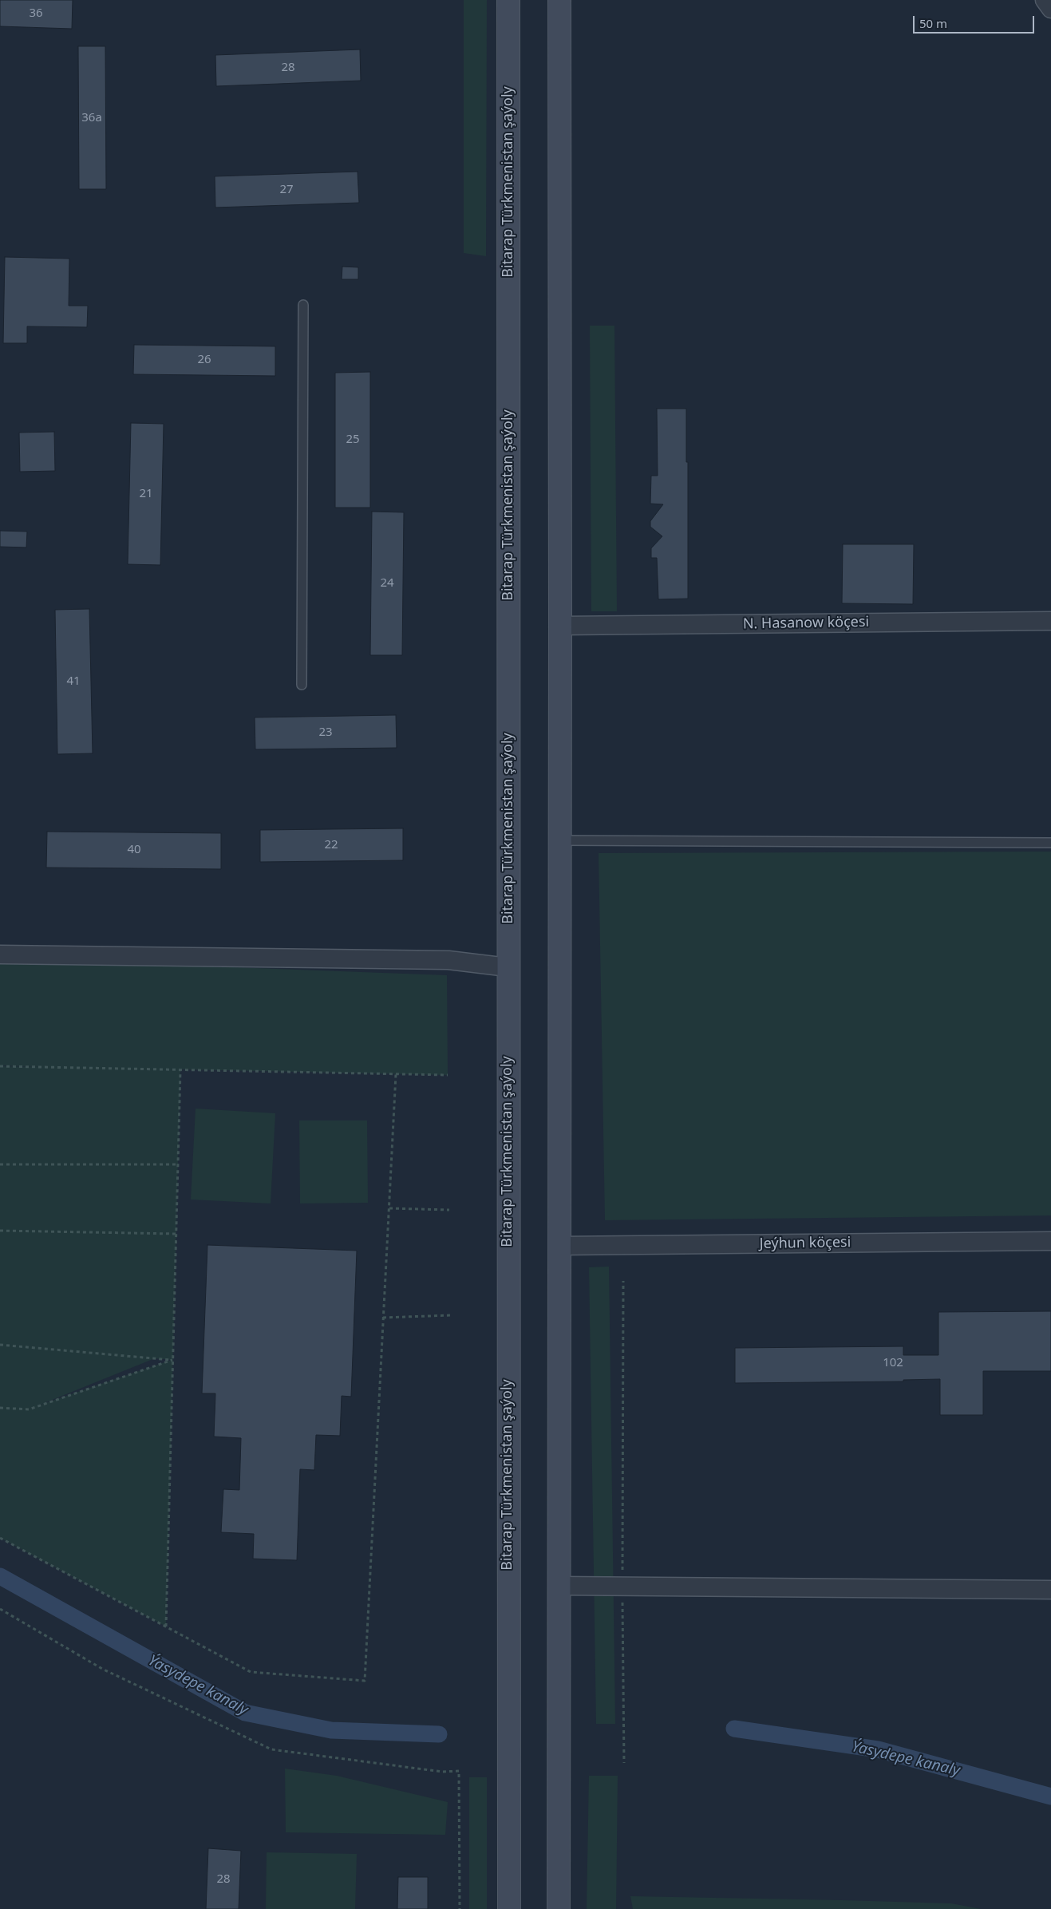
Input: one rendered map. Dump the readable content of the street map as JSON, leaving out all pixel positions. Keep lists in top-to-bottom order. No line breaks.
{"streets":{"main road":["Bitarap Türkmenistan şaýoly"],"street":["N. Hasanow köçesi","Jeýhun köçesi"]},"water":["Ýasydepe kanaly"],"house_numbers":["36","28","36а","27","26","25","21","24","41","23","22","40","102","28"],"scale_bar":"50 m"}
